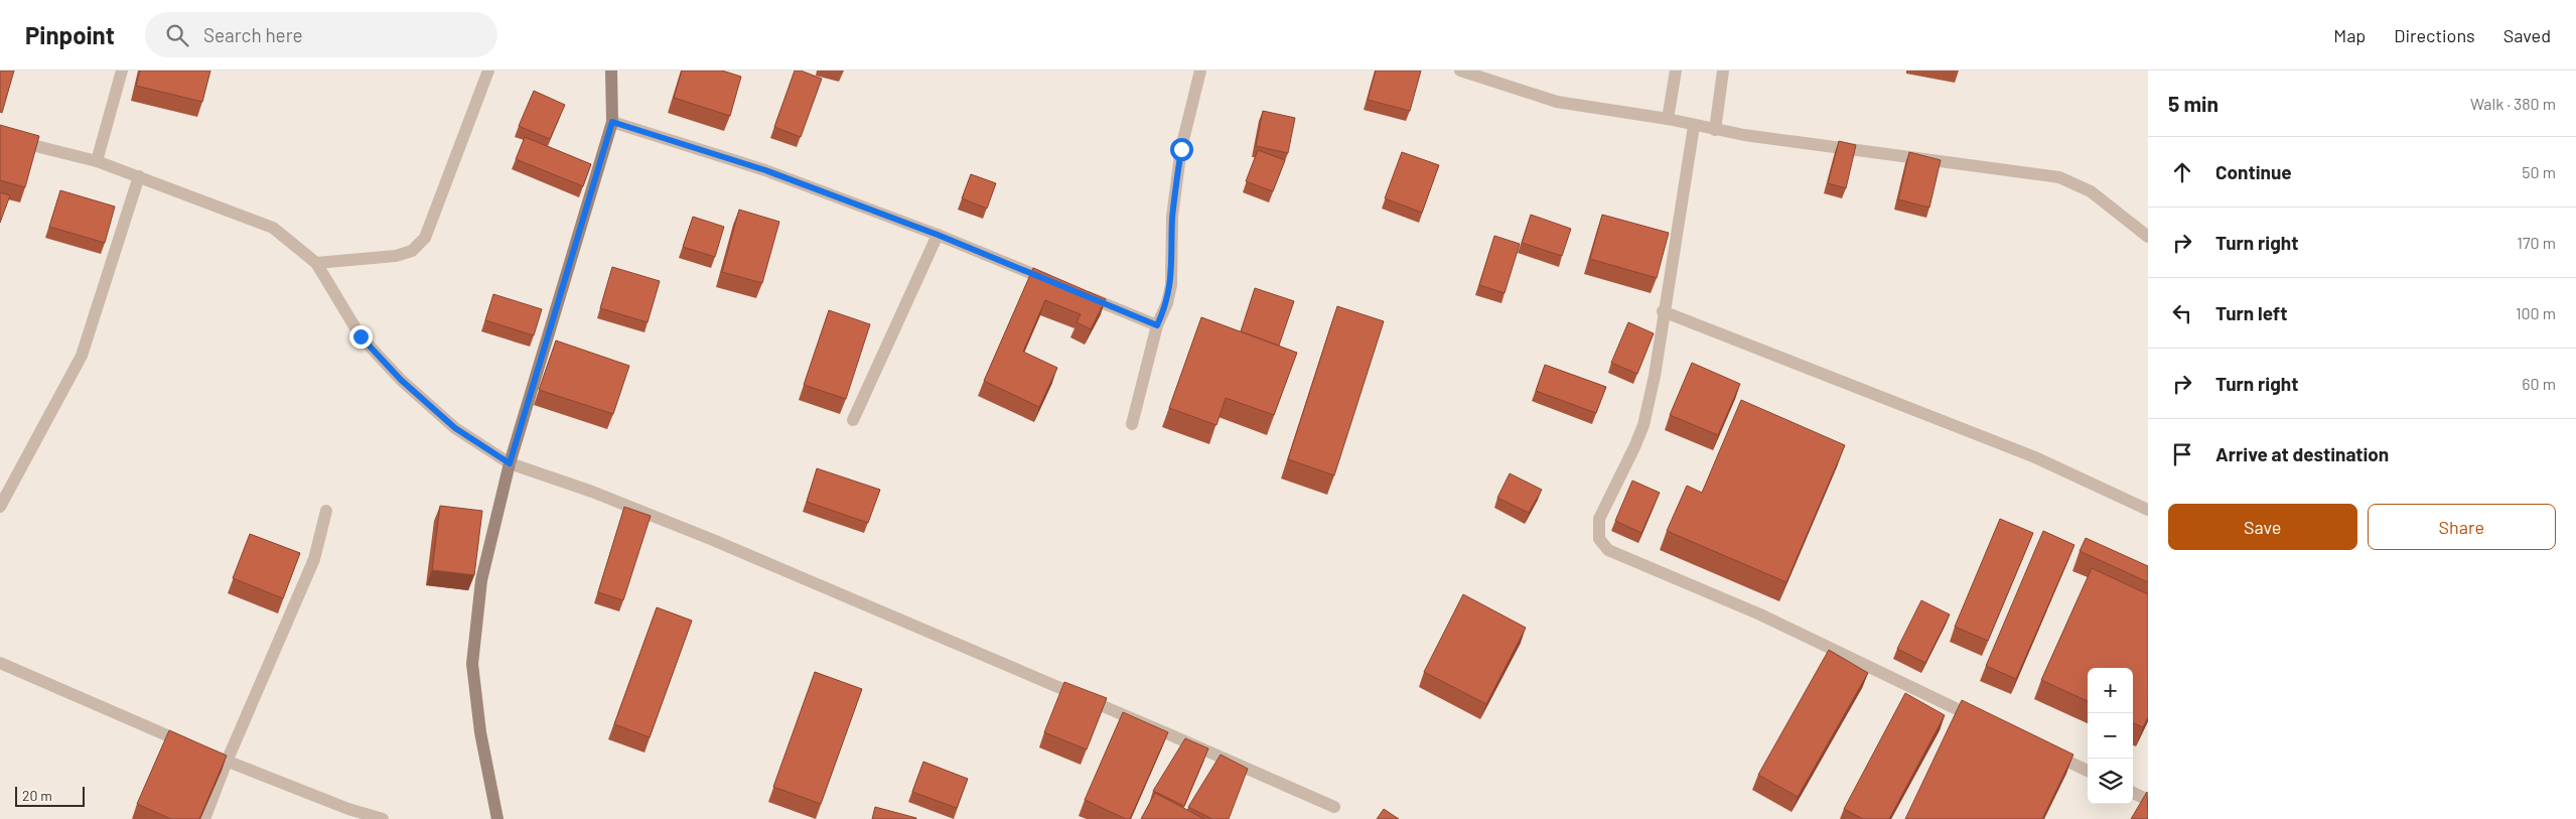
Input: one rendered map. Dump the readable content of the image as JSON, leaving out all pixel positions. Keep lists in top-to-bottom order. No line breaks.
{"scale_bar":"20 m","page":{"header":"Pinpoint","search":"Search here","nav":["Map","Directions","Saved"],"heading":["5 min","Walk · 380 m"],"list":[["Continue","50 m"],["Turn right","170 m"],["Turn left","100 m"],["Turn right","60 m"],"Arrive at destination"],"buttons":["Save","Share"],"map_buttons":["+","−"],"scale":"20 m"}}
